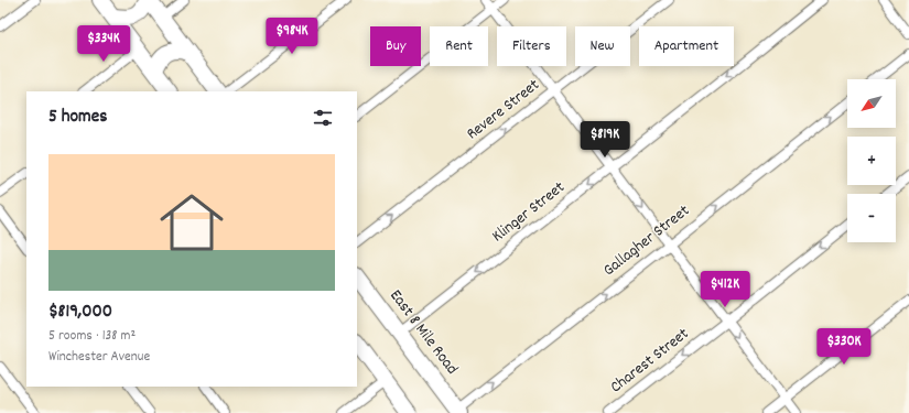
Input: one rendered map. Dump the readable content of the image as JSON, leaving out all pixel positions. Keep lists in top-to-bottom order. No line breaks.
{"streets":{"highway":["East 8 Mile Road"],"street":["Revere Street","Klinger Street","Gallagher Street","Charest Street"]},"crossings":[["Klinger Street","East 8 Mile Road"],["Gallagher Street","East 8 Mile Road"]],"one_way":["Revere Street","Klinger Street","Gallagher Street","Charest Street"],"north":"bottom left","page":{"price":["$984K","$334K","$819K","$412K","$330K"],"chip":["Buy","Rent","Filters","New","Apartment"],"map_buttons":["+","−"],"heading":"5 homes","list":[{"name":"$819,000","note":"5 rooms · 138 m² · Winchester Avenue"}]}}
